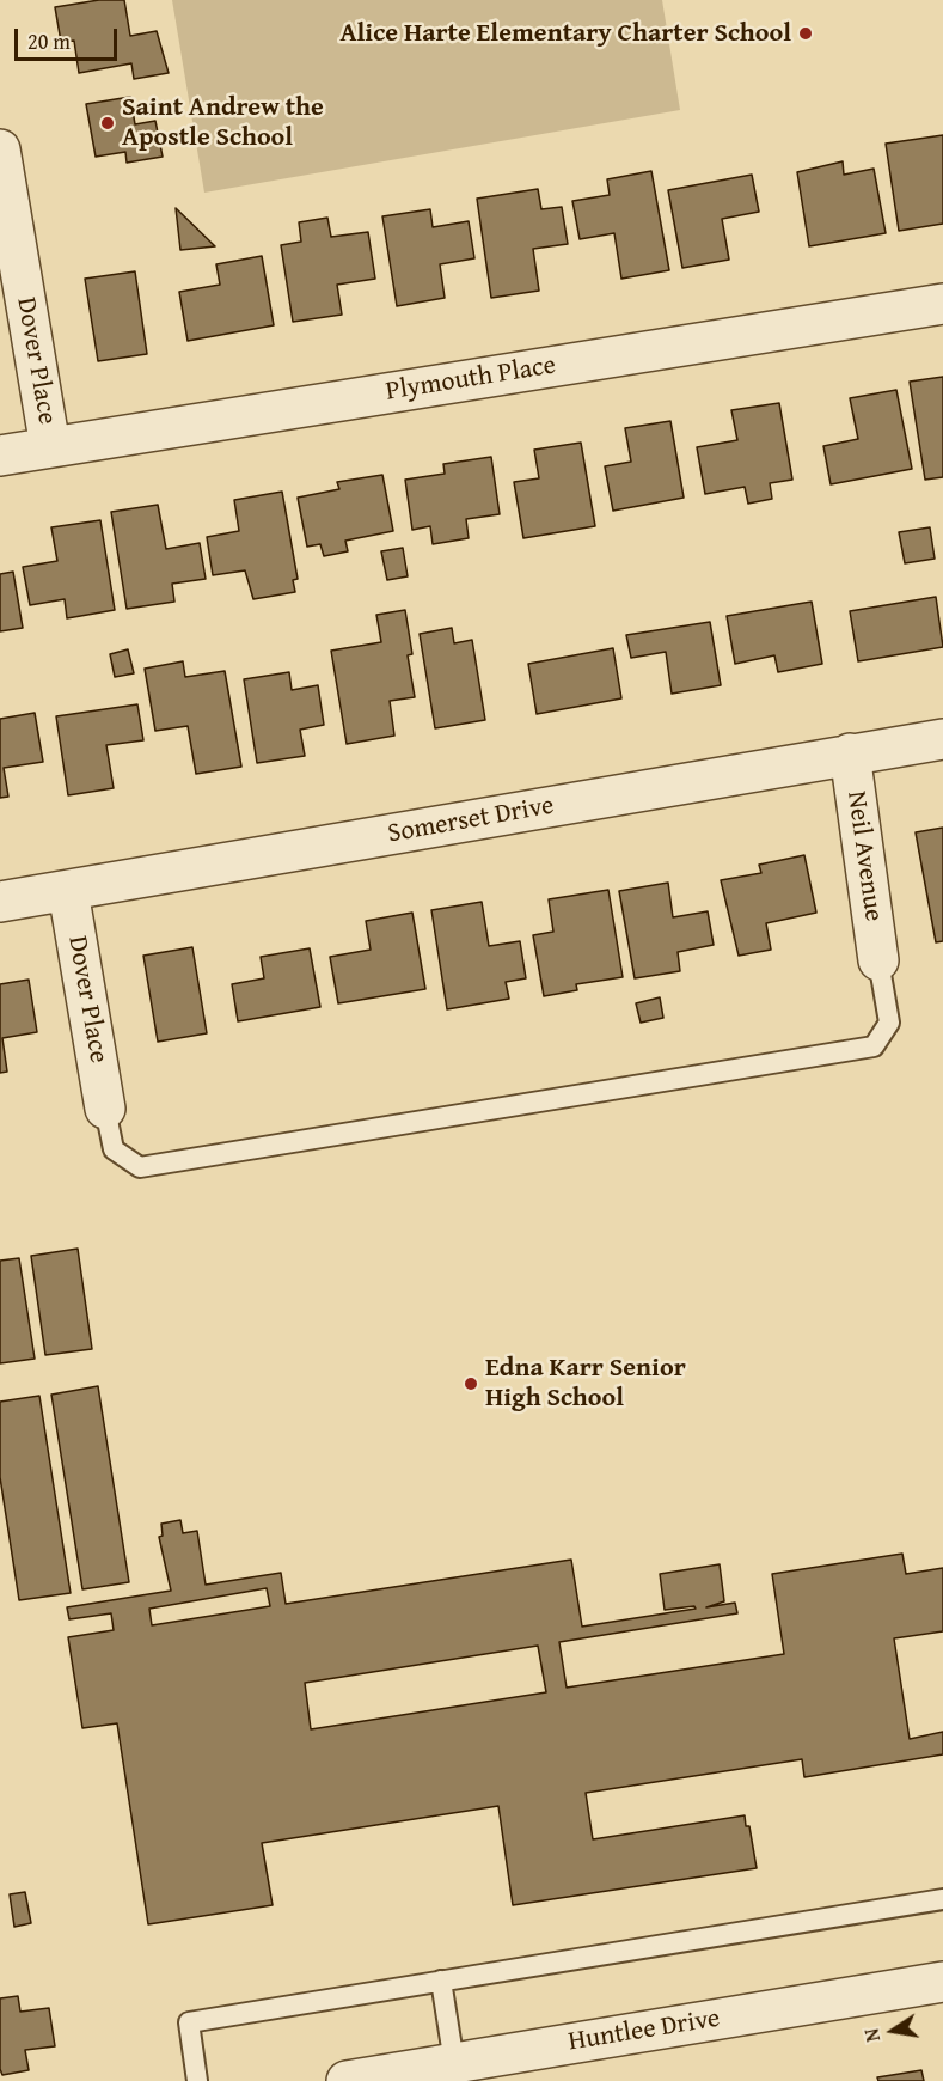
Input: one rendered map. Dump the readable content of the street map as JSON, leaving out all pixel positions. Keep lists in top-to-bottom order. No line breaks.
{"streets":{"street":["Dover Place","Plymouth Place","Somerset Drive","Neil Avenue","Huntlee Drive"]},"crossings":[["Dover Place","Plymouth Place"],["Dover Place","Somerset Drive"],["Somerset Drive","Neil Avenue"]],"places":["Alice Harte Elementary Charter School","Saint Andrew the Apostle School","Edna Karr Senior High School"],"scale_bar":"20 m","north":"left"}
